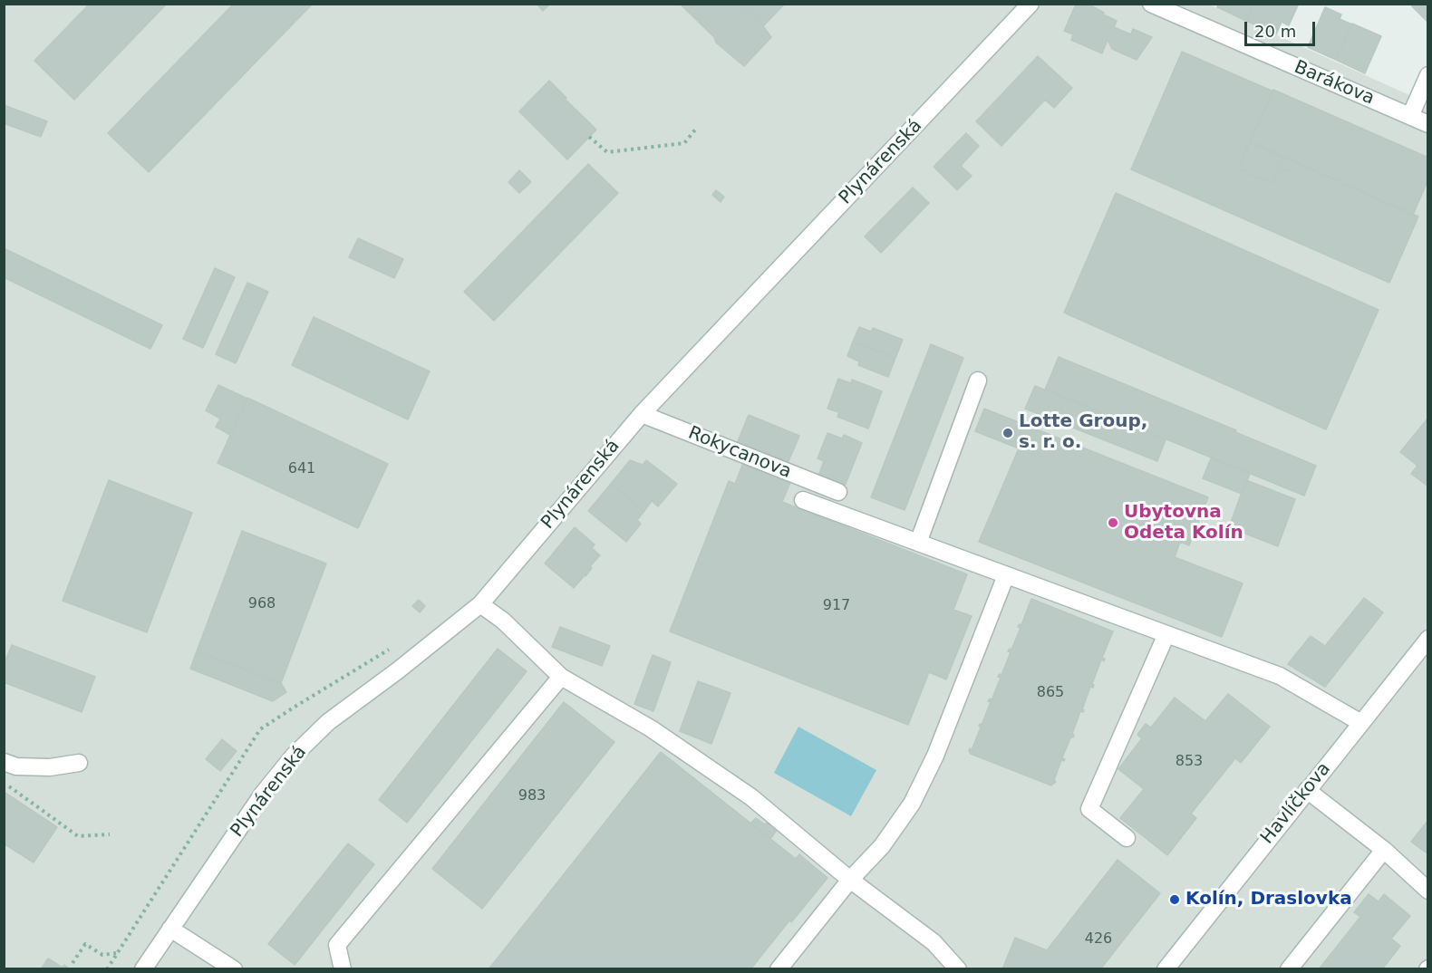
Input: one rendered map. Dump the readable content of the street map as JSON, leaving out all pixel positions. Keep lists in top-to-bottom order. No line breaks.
{"streets":{"street":["Barákova","Plynárenská","Rokycanova","Havlíčkova"]},"crossings":[["Plynárenská","Rokycanova"]],"places":["Lotte Group, s. r. o.","Ubytovna Odeta Kolín","Kolín, Draslovka"],"house_numbers":["641","968","917","865","853","983","426"],"scale_bar":"20 m"}
